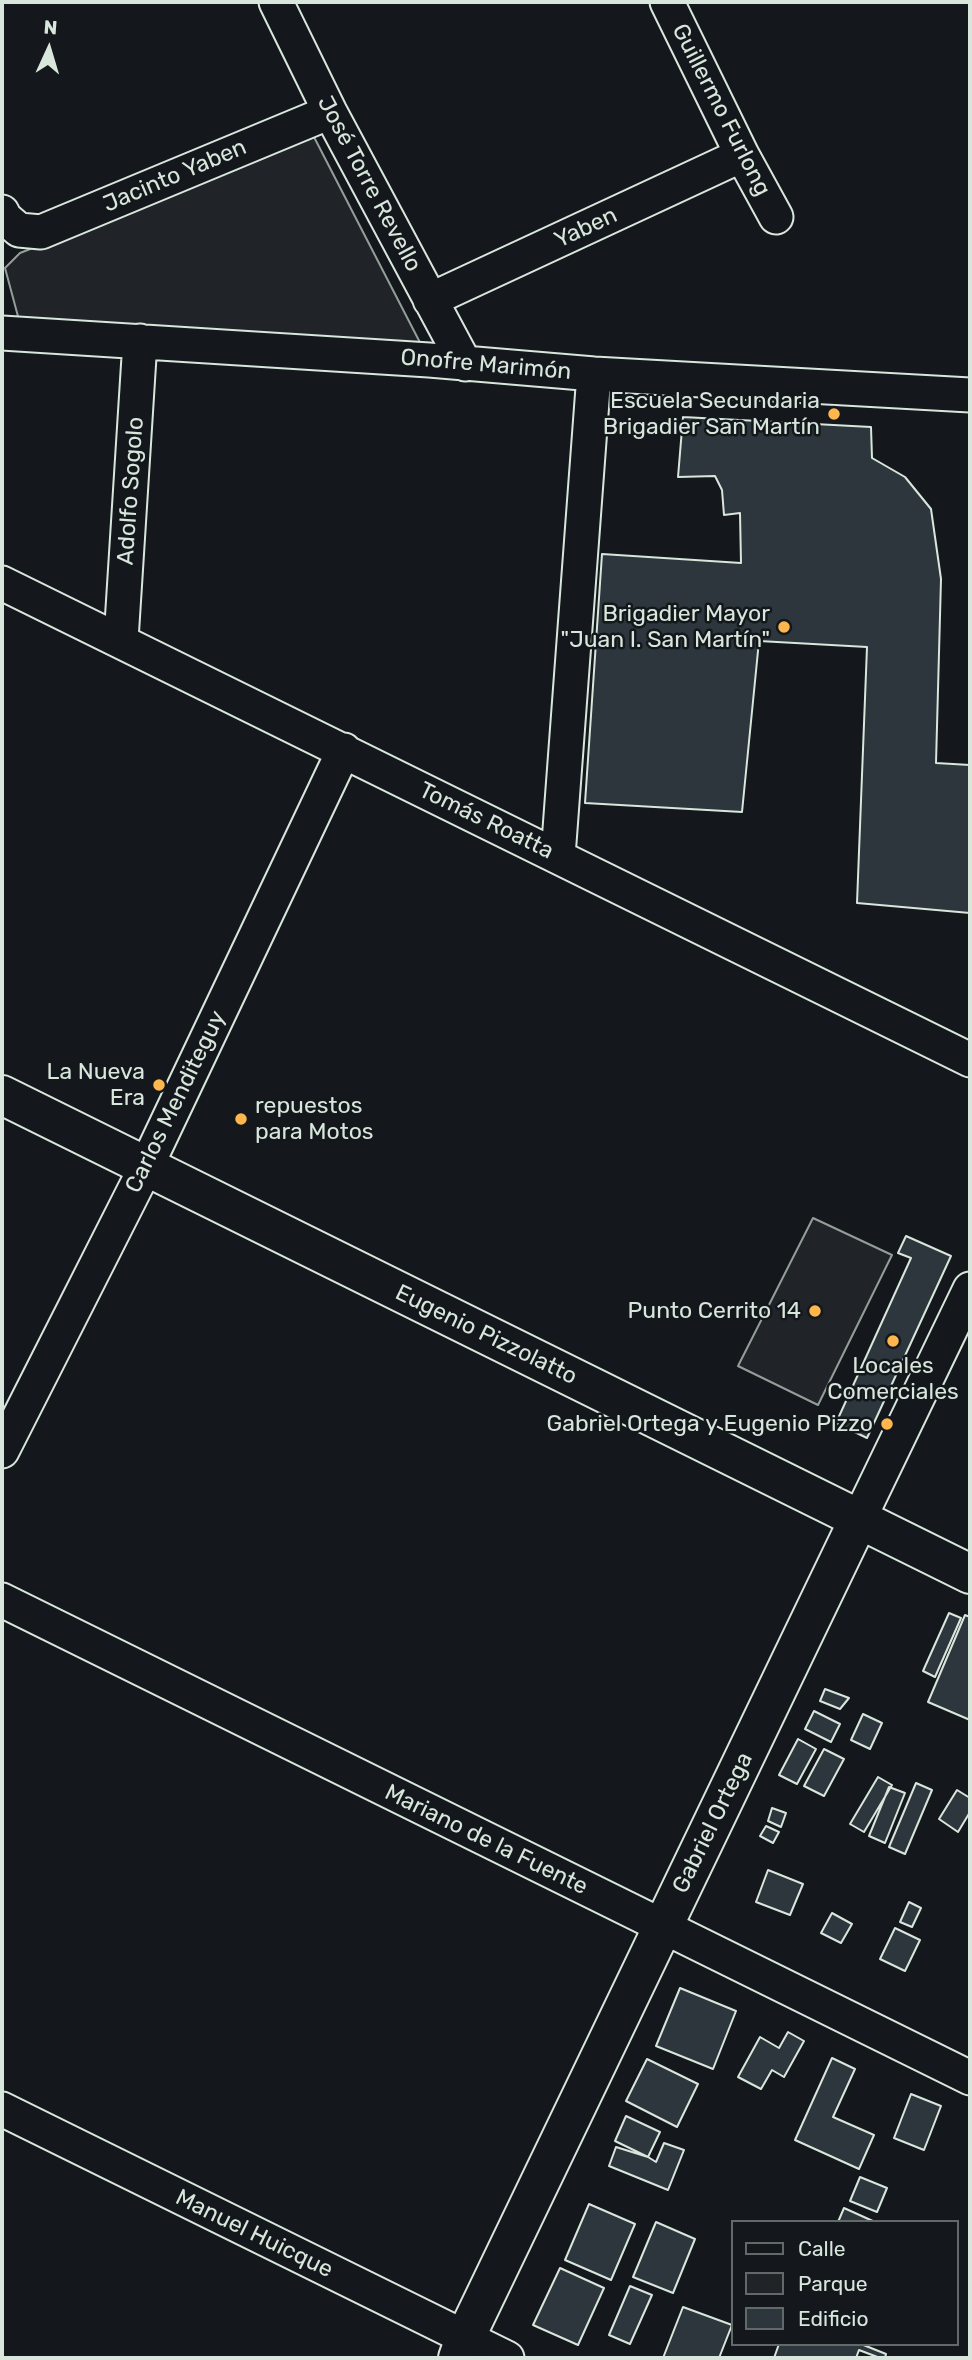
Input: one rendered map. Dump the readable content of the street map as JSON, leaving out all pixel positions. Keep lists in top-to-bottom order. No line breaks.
{"streets":{"main road":["Eugenio Pizzolatto","Gabriel Ortega"],"street":["Guillermo Furlong","Jacinto Yaben","José Torre Revello","Yaben","Onofre Marimón","Adolfo Sogolo","Tomás Roatta","Carlos Menditeguy","Mariano de la Fuente","Manuel Huicque"]},"crossings":[["Guillermo Furlong","Yaben"],["Jacinto Yaben","José Torre Revello"],["José Torre Revello","Yaben"],["José Torre Revello","Onofre Marimón"],["Onofre Marimón","Adolfo Sogolo"],["Adolfo Sogolo","Tomás Roatta"],["Tomás Roatta","Carlos Menditeguy"],["Carlos Menditeguy","Eugenio Pizzolatto"],["Eugenio Pizzolatto","Gabriel Ortega"],["Gabriel Ortega","Mariano de la Fuente"],["Gabriel Ortega","Manuel Huicque"]],"places":["Escuela Secundaria Brigadier San Martín","Brigadier Mayor \"Juan I. San Martín\"","La Nueva Era","repuestos para Motos","Punto Cerrito 14","Locales Comerciales","Gabriel Ortega y Eugenio Pizzo"],"legend":["Calle","Parque","Edificio"],"north":"top"}
